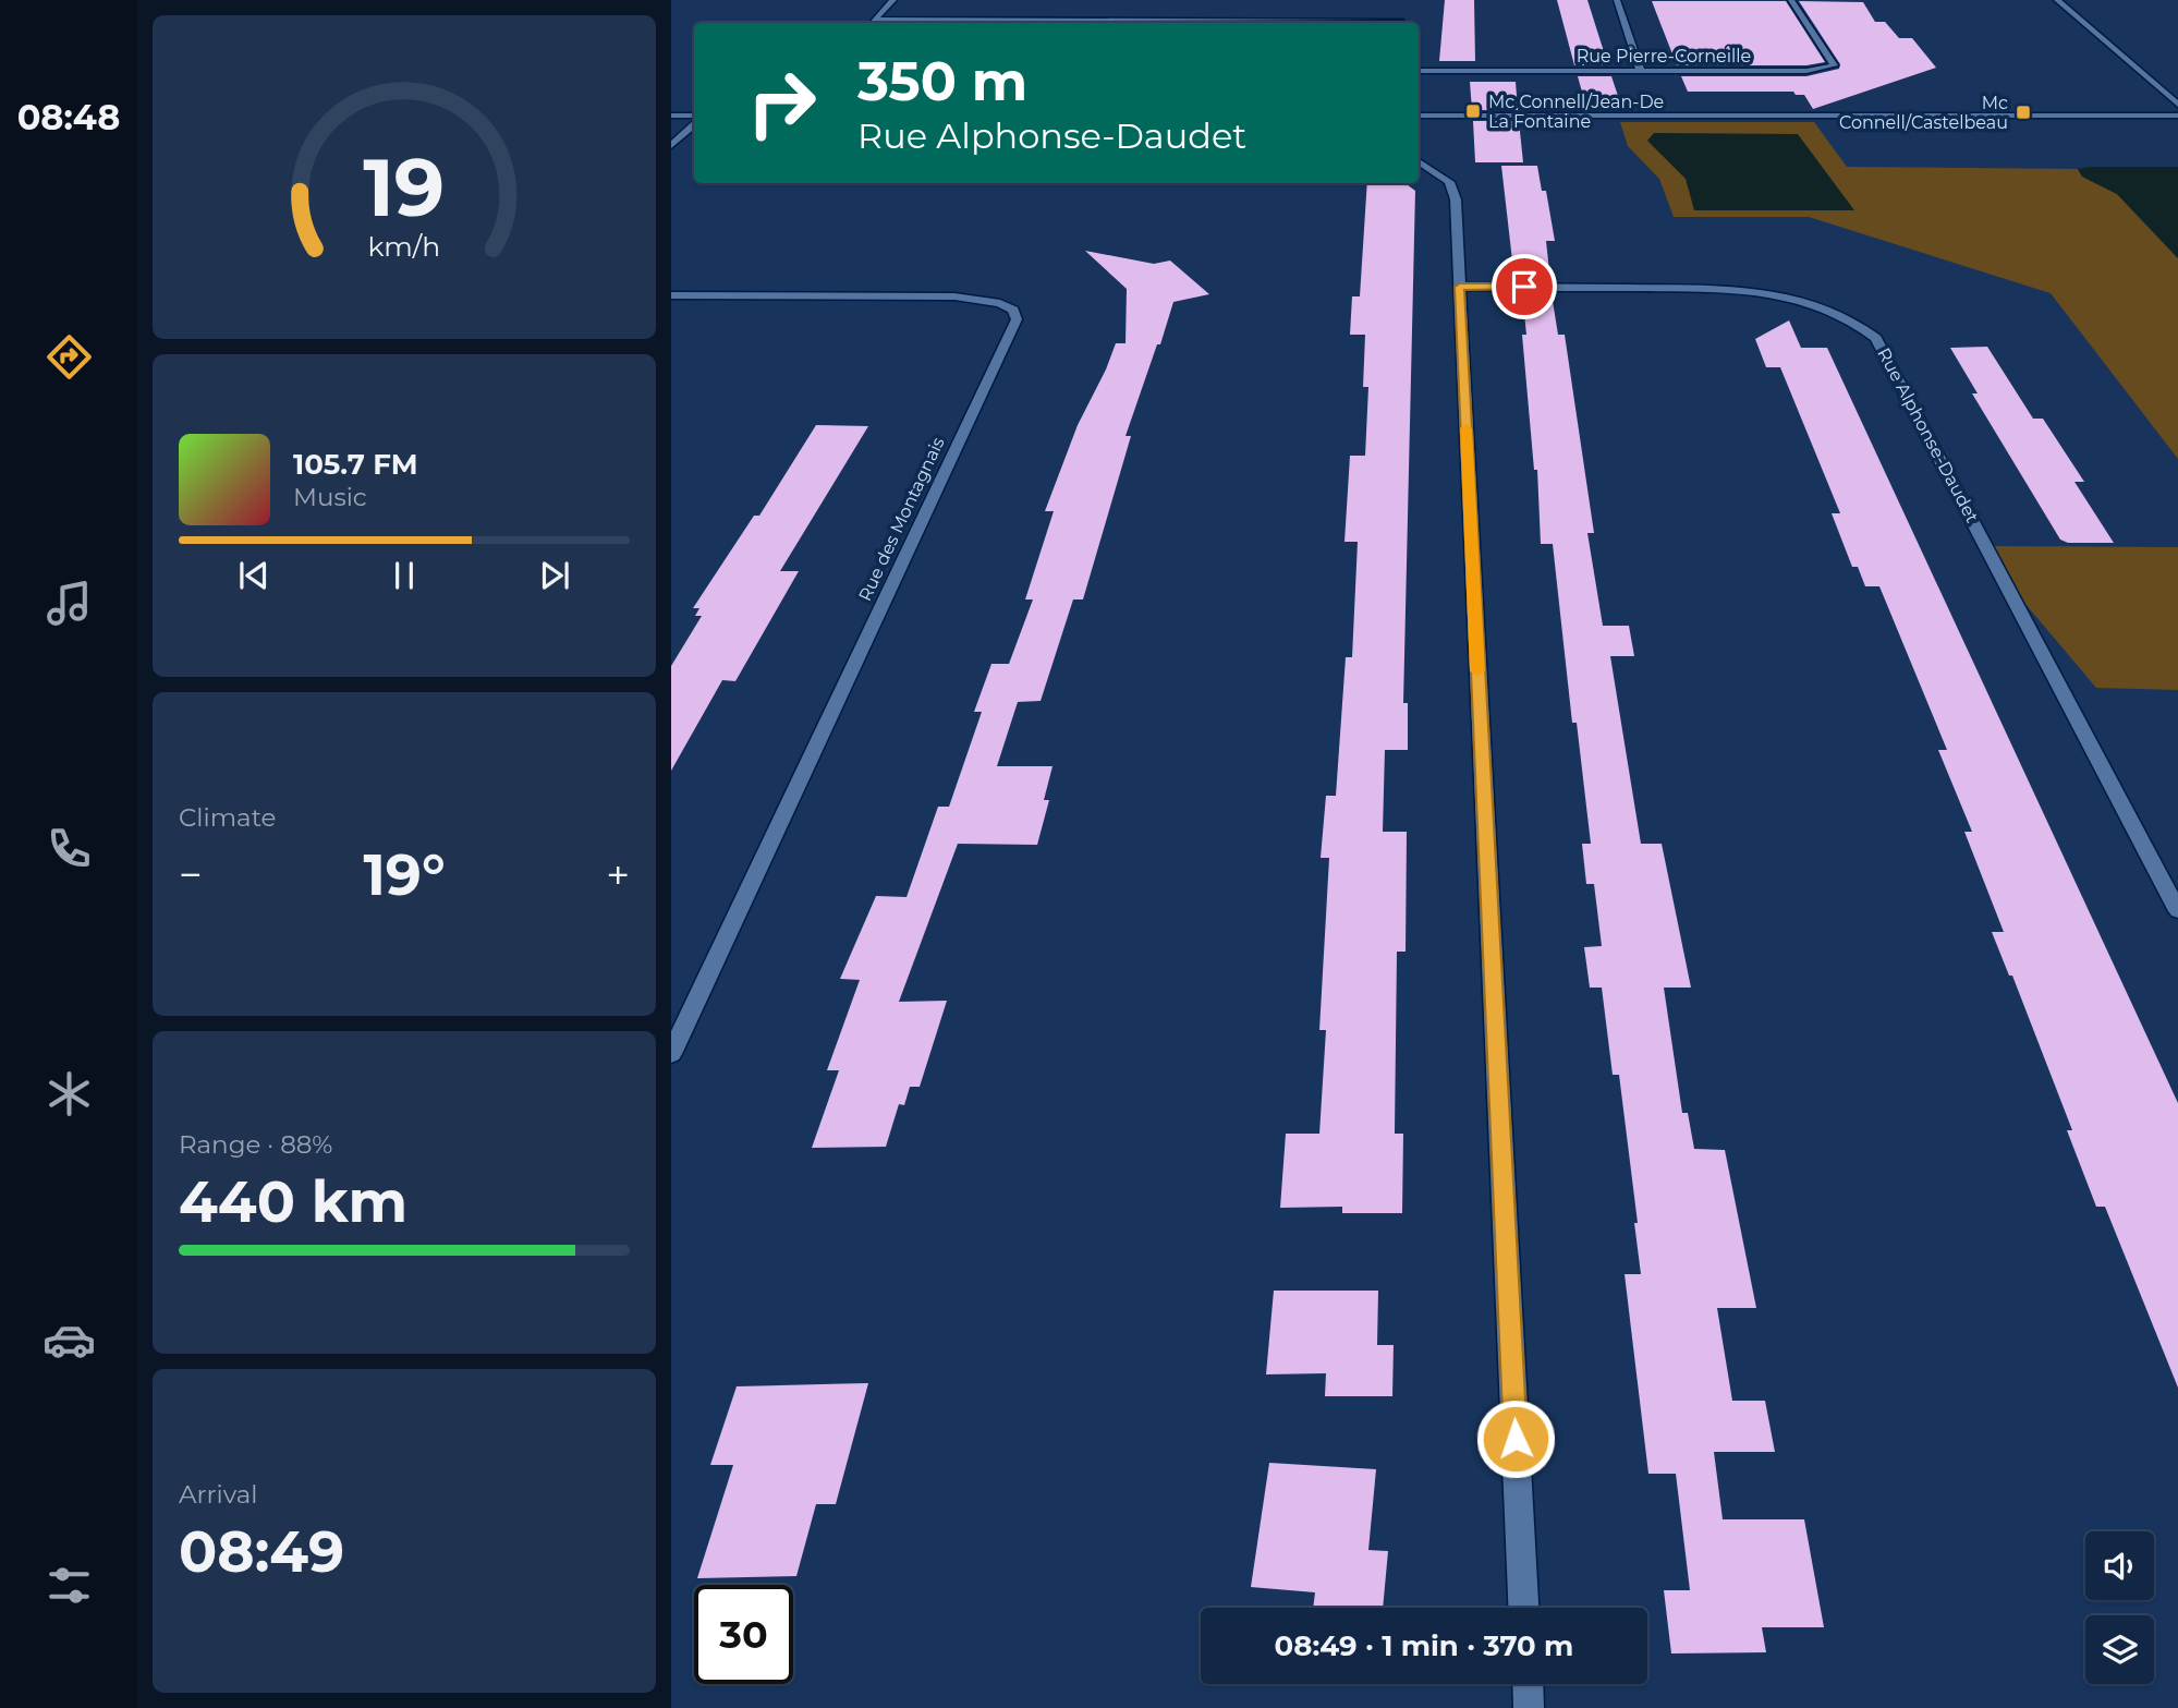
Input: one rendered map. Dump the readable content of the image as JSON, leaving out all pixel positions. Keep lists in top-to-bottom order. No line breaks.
{"streets":{"street":["Rue Pierre-Corneille","Rue Alphonse-Daudet","Rue des Montagnais"]},"places":{"transit":["Mc Connell/Jean-De La Fontaine","Mc Connell/Castelbeau"]},"page":{"tabs":"08:48","turn":["350 m","Rue Alphonse-Daudet"],"song":["105.7 FM","Music"],"tile":["Climate",["Range · 88%","440 km"],["Arrival","08:49"]],"heat":["−","19°","+"],"limit":"30","trip":"08:49 · 1 min · 370 m","gauge":["19","km/h"]}}
